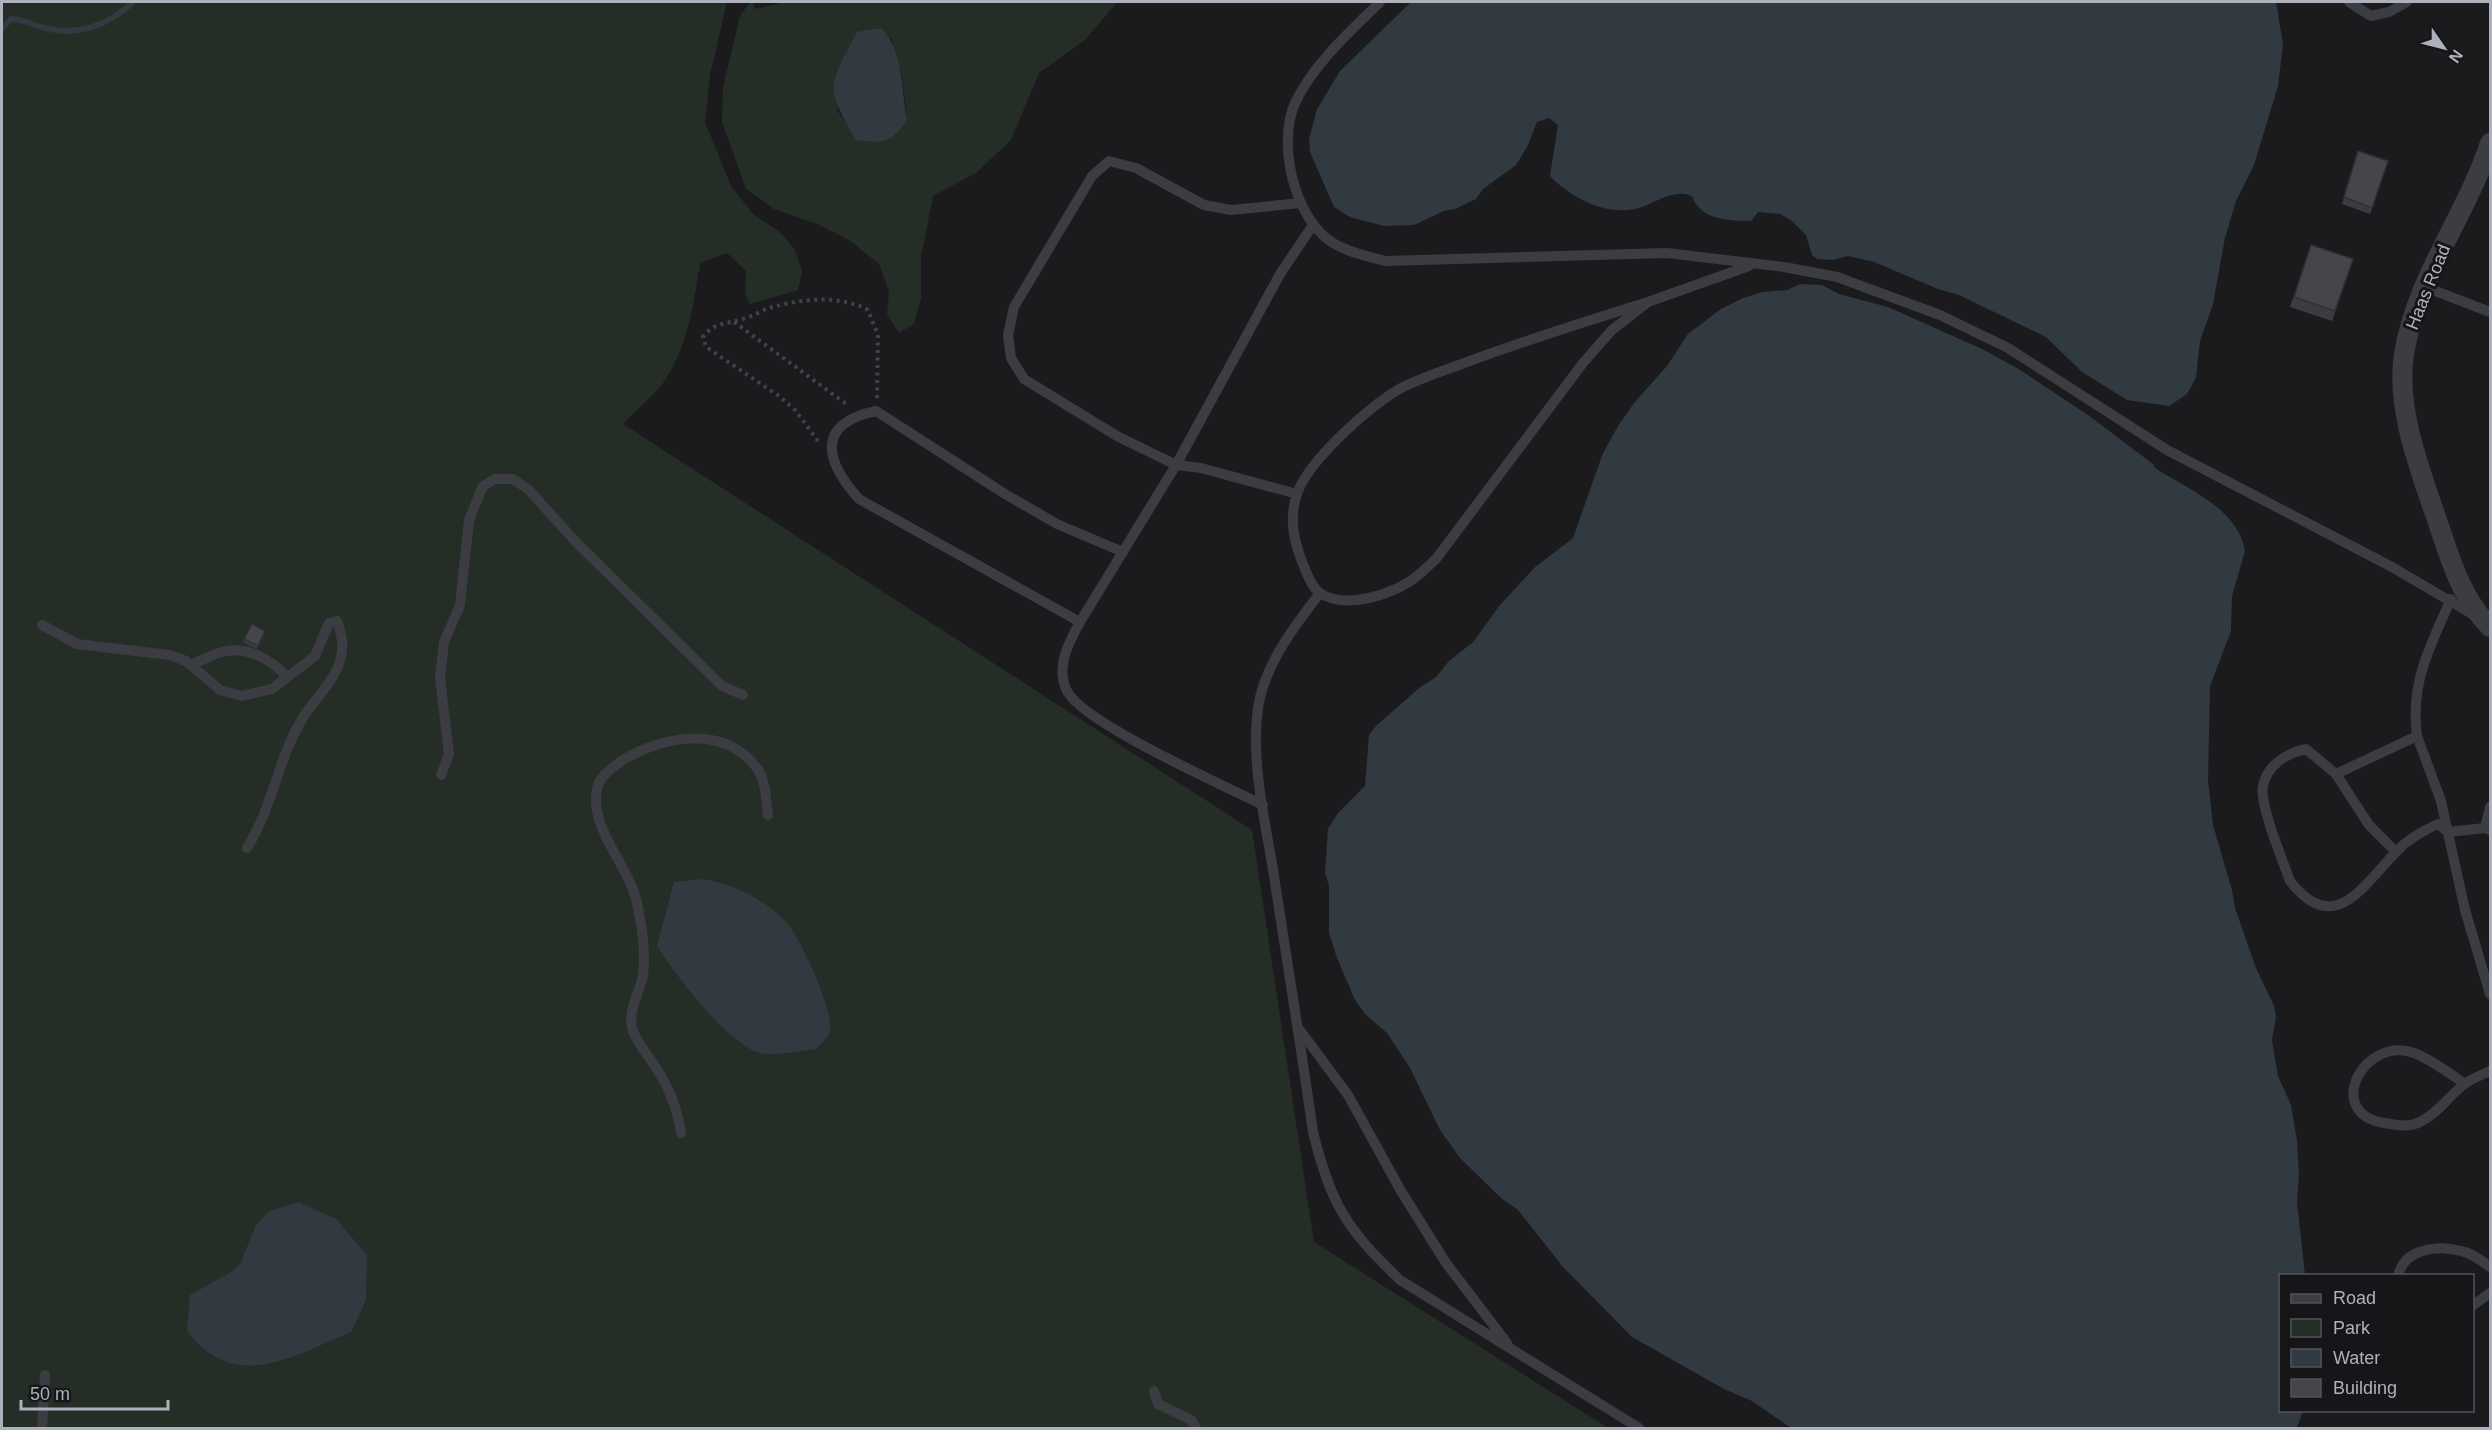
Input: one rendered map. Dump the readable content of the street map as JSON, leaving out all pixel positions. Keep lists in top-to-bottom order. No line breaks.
{"streets":{"street":["Haas Road"]},"legend":["Road","Park","Water","Building"],"scale_bar":"50 m","north":"bottom right"}
